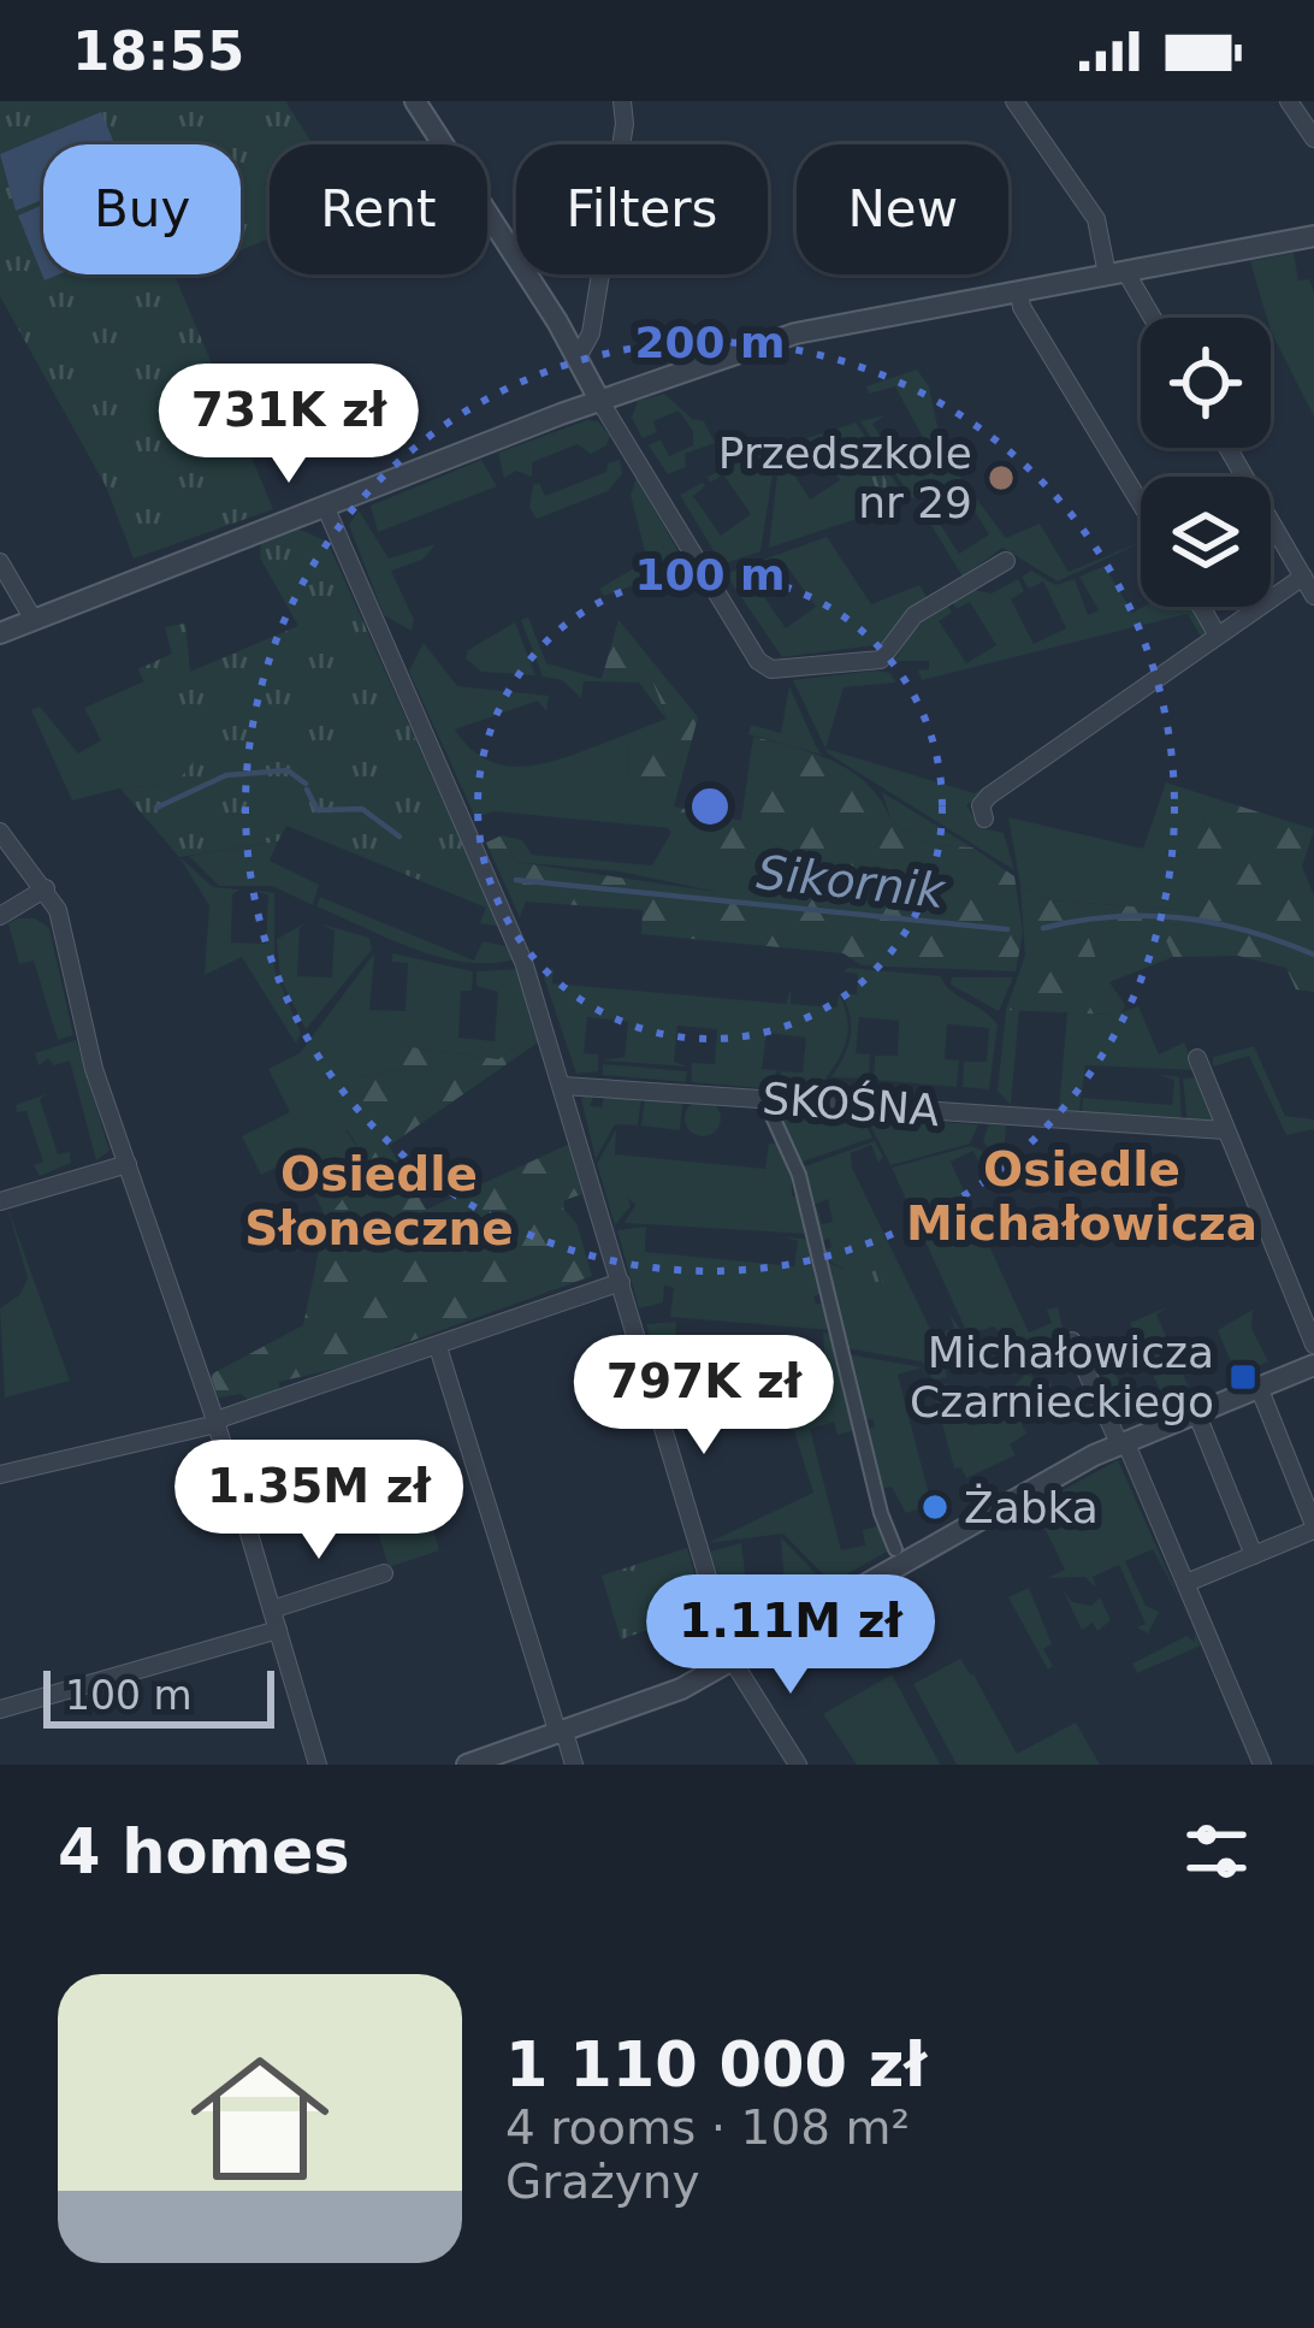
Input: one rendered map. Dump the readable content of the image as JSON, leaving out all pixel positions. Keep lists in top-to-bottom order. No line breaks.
{"streets":{"street":["SKOŚNA"]},"districts":["Osiedle Michałowicza","Osiedle Słoneczne"],"water":["Sikornik"],"places":{"other":["Przedszkole nr 29","Żabka"],"transit":["Michałowicza Czarnieckiego"]},"scale_bar":"100 m","page":{"status":"18:55","chip":["Buy","Rent","Filters","New"],"price":["731K zł","797K zł","1.35M zł","1.11M zł"],"scale":"100 m","heading":"4 homes","list":[{"name":"1 110 000 zł","note":"4 rooms · 108 m² · Grażyny"}]},"rings":["200 m","100 m"]}
